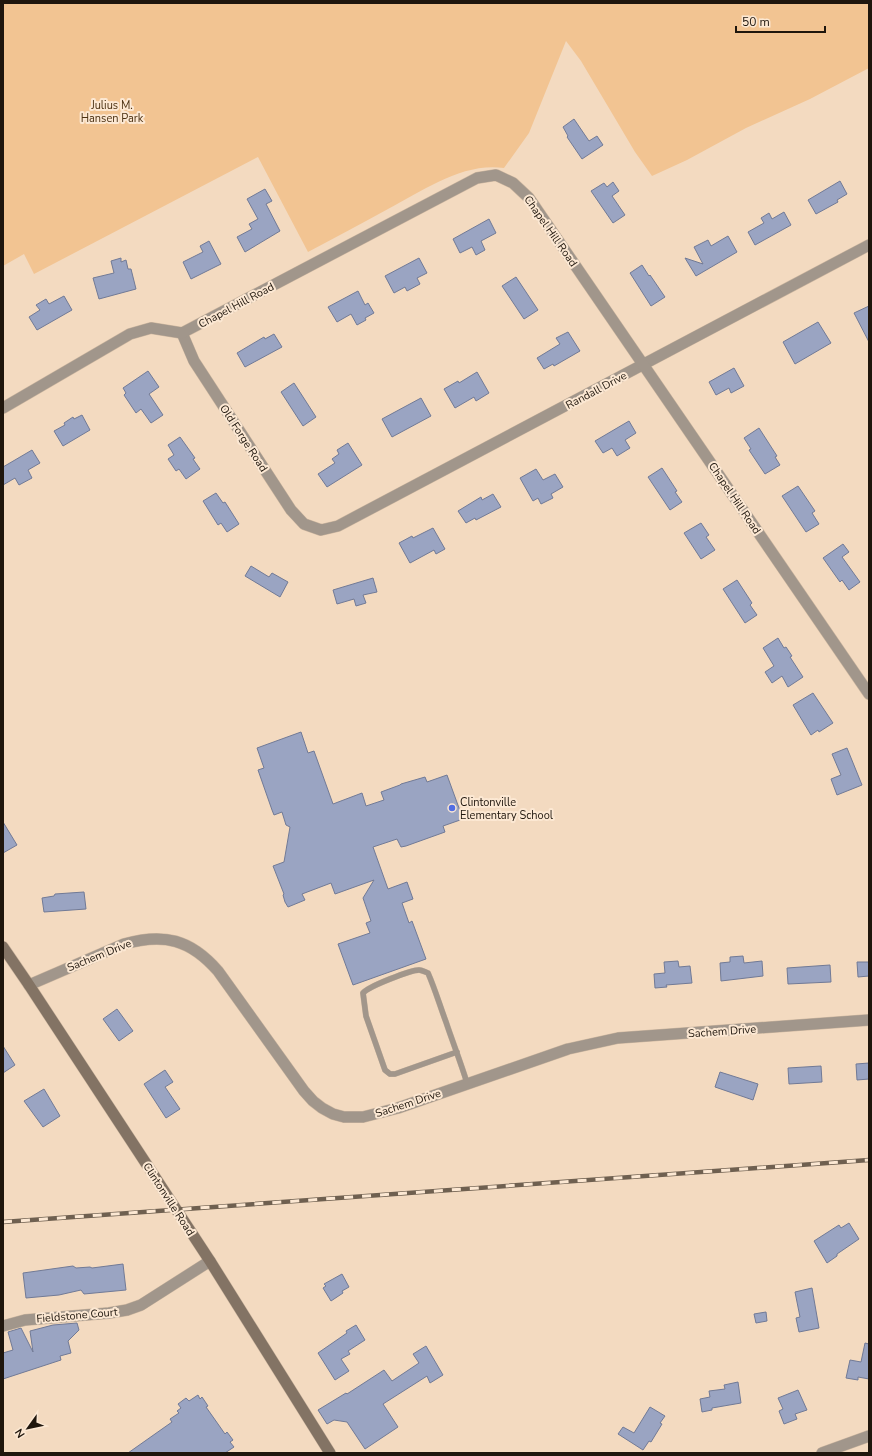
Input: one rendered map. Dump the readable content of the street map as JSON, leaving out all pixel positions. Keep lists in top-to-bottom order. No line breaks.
{"streets":{"main road":["Clintonville Road"],"street":["Chapel Hill Road","Randall Drive","Old Forge Road","Sachem Drive","Fieldstone Court"]},"crossings":[["Chapel Hill Road","Randall Drive"],["Chapel Hill Road","Old Forge Road"],["Randall Drive","Old Forge Road"],["Sachem Drive","Clintonville Road"],["Clintonville Road","Fieldstone Court"]],"parks":["Julius M. Hansen Park"],"places":["Clintonville Elementary School"],"scale_bar":"50 m","north":"bottom left"}
